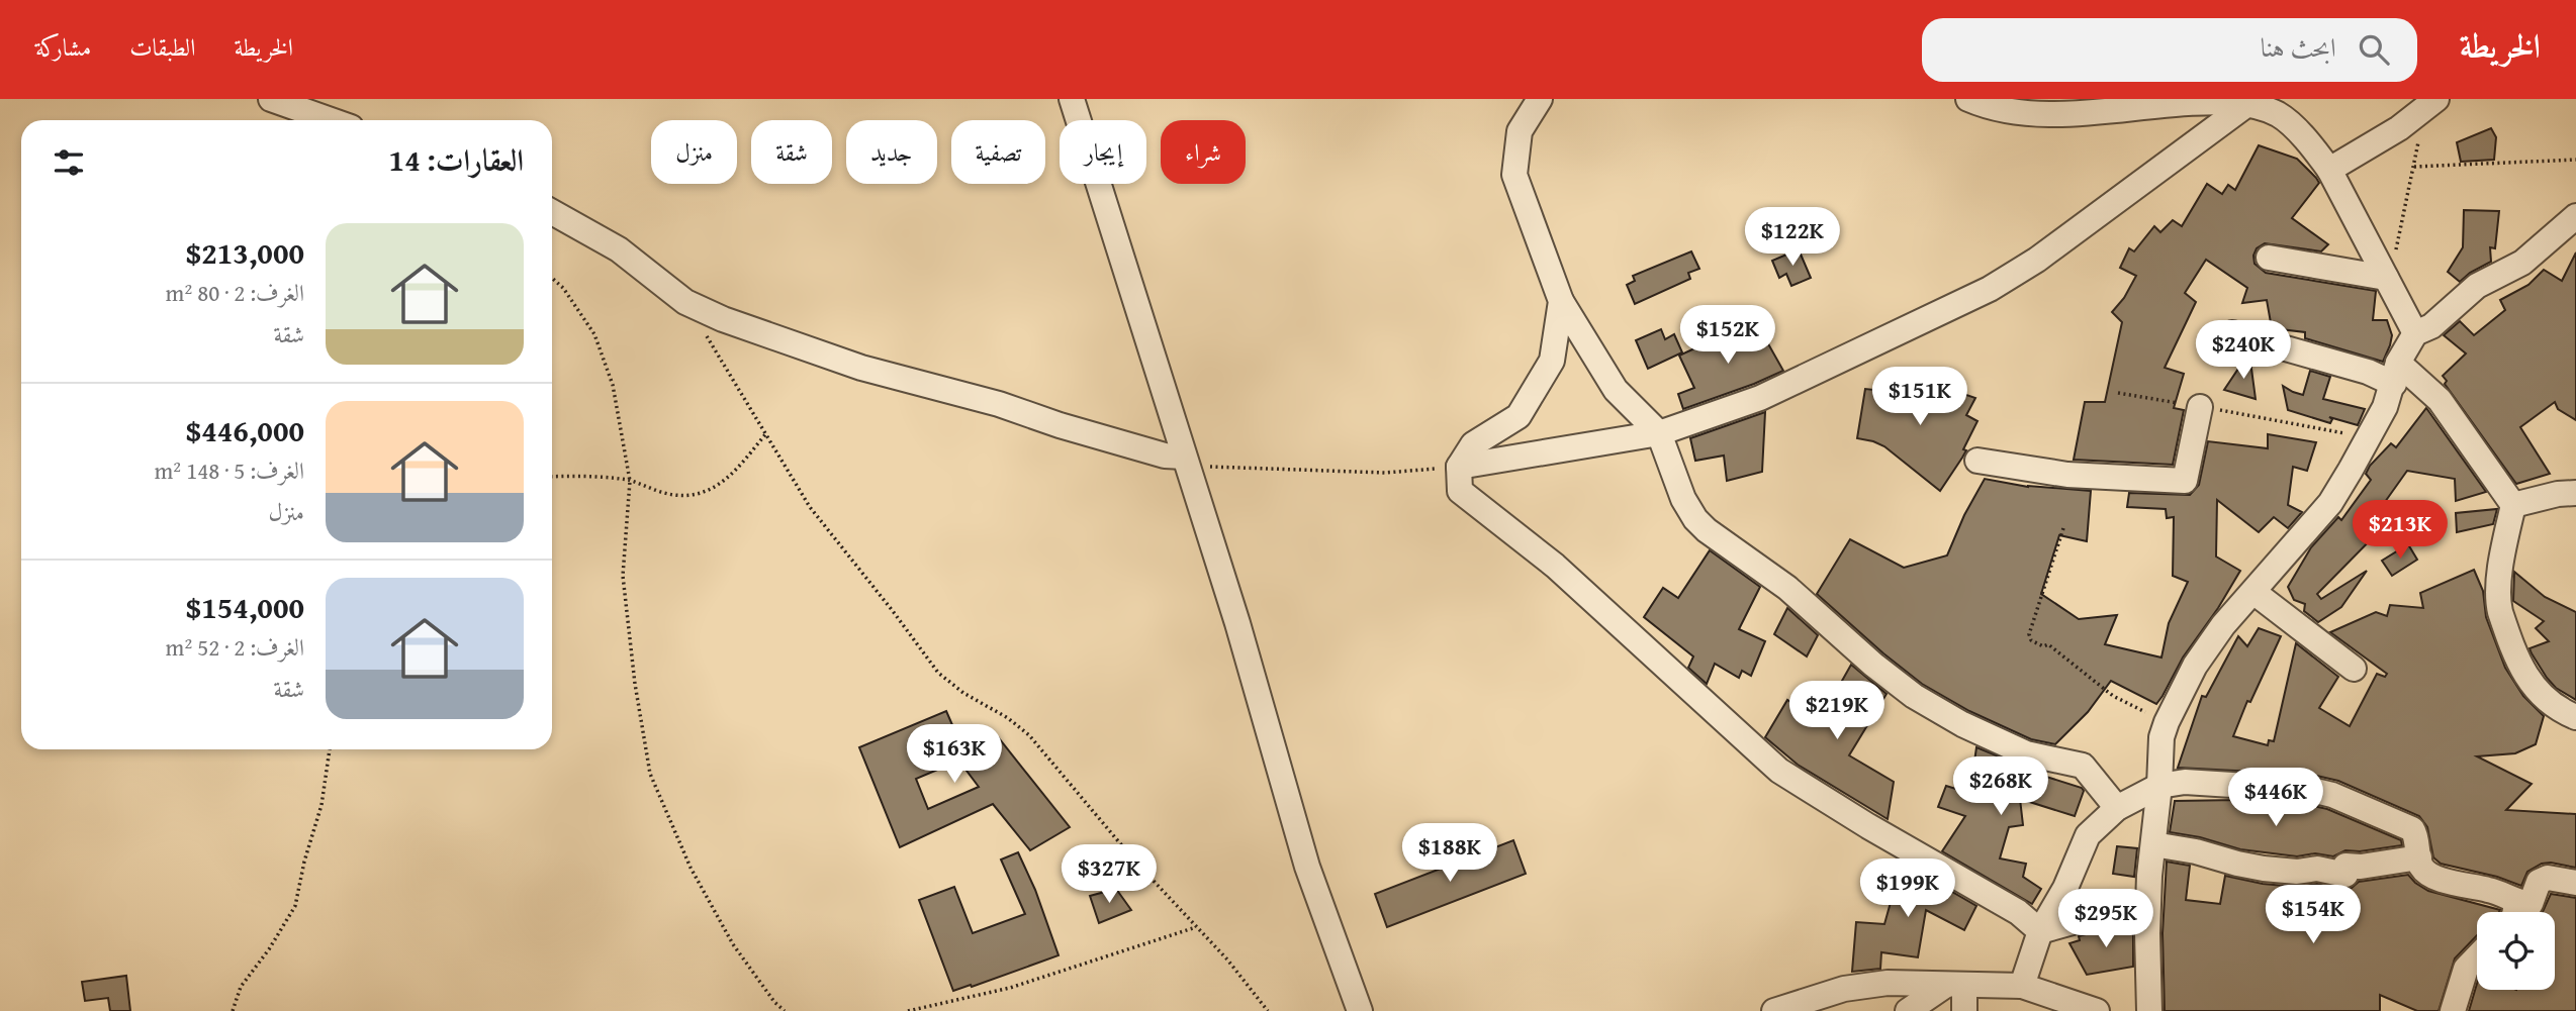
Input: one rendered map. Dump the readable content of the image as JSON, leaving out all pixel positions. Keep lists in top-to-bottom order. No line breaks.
{"page":{"header":"الخريطة","search":"ابحث هنا","nav":["الخريطة","الطبقات","مشاركة"],"chip":["شراء","إيجار","تصفية","جديد","شقة","منزل"],"heading":"العقارات: 14","list":[{"name":"$213,000","note":"الغرف: 2 · 80 m² · شقة"},{"name":"$446,000","note":"الغرف: 5 · 148 m² · منزل"},{"name":"$154,000","note":"الغرف: 2 · 52 m² · شقة"}],"price":["$122K","$152K","$240K","$151K","$213K","$219K","$163K","$268K","$446K","$188K","$327K","$199K","$154K","$295K"]}}
